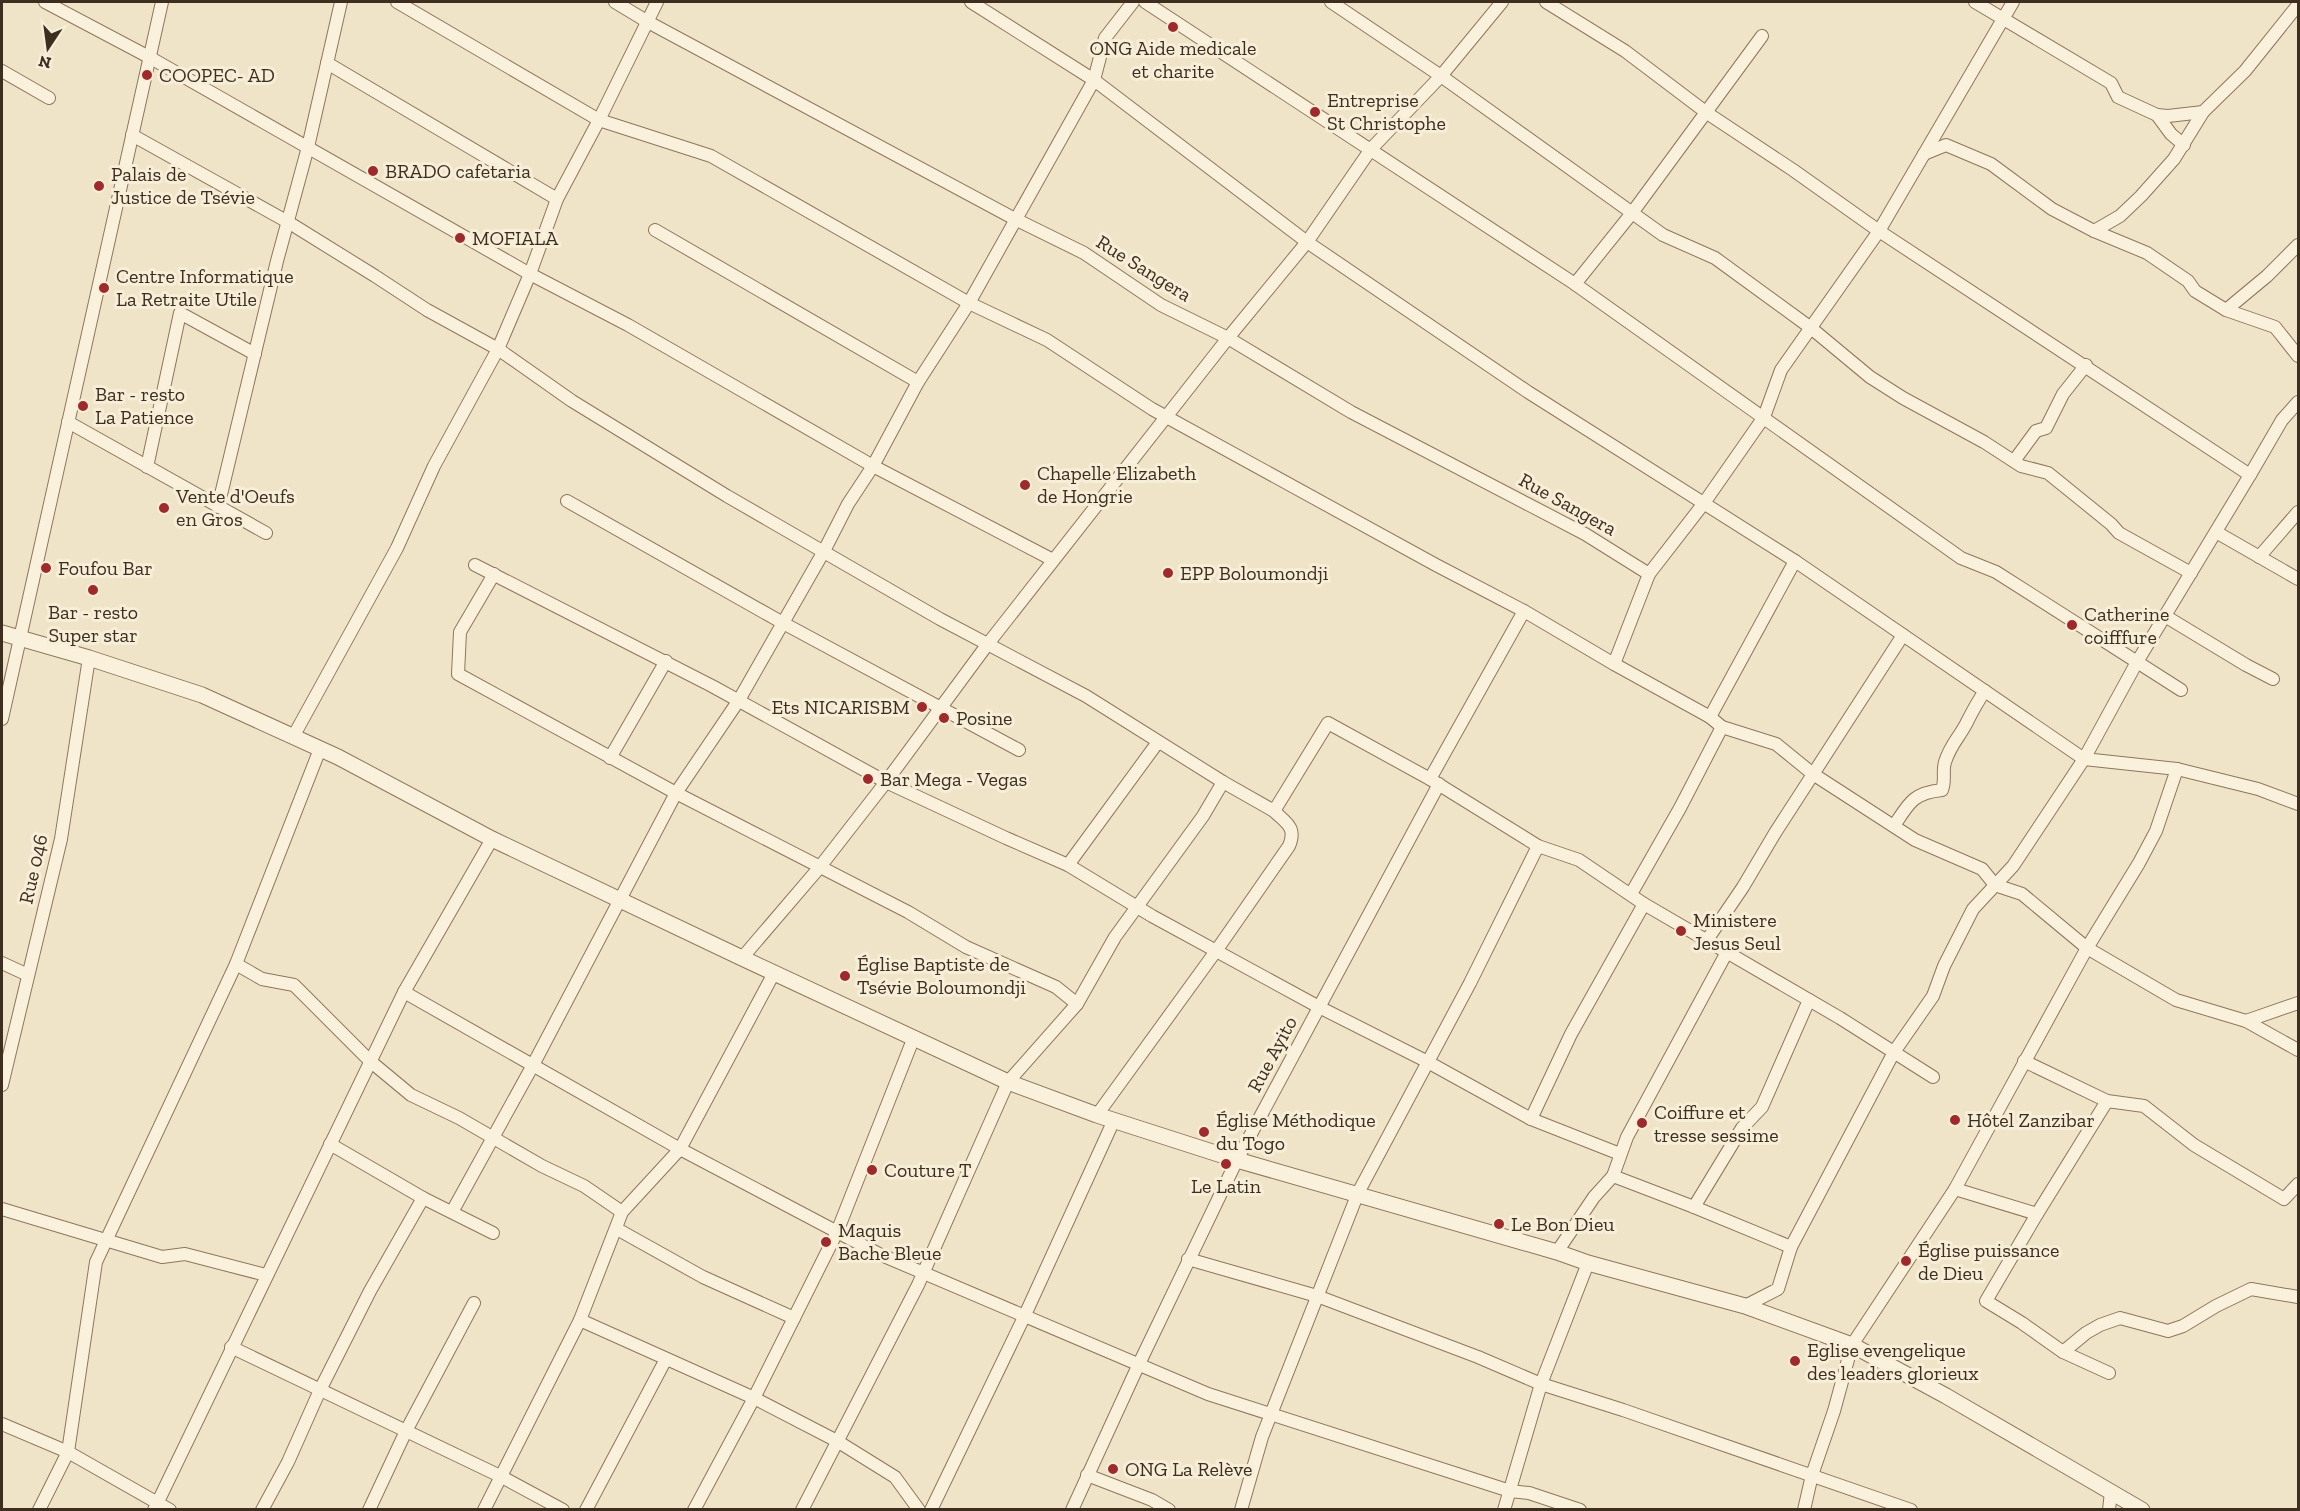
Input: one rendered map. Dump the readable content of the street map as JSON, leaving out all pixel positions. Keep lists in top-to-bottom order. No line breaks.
{"streets":{"street":["Rue Sangera","Rue 046","Rue Ayito"]},"places":["ONG Aide medicale et charite","COOPEC- AD","Entreprise St Christophe","BRADO cafetaria","Palais de Justice de Tsévie","MOFIALA","Centre Informatique La Retraite Utile","Bar - resto La Patience","Chapelle Elizabeth de Hongrie","Vente d'Oeufs en Gros","Foufou Bar","EPP Boloumondji","Bar - resto Super star","Catherine coifffure","Ets NICARISBM","Posine","Bar Mega - Vegas","Ministere Jesus Seul","Église Baptiste de Tsévie Boloumondji","Hôtel Zanzibar","Coiffure et tresse sessime","Église Méthodique du Togo","Le Latin","Couture T","Le Bon Dieu","Maquis Bache Bleue","Église puissance de Dieu","Eglise evengelique des leaders glorieux","ONG La Relève"],"north":"bottom"}
